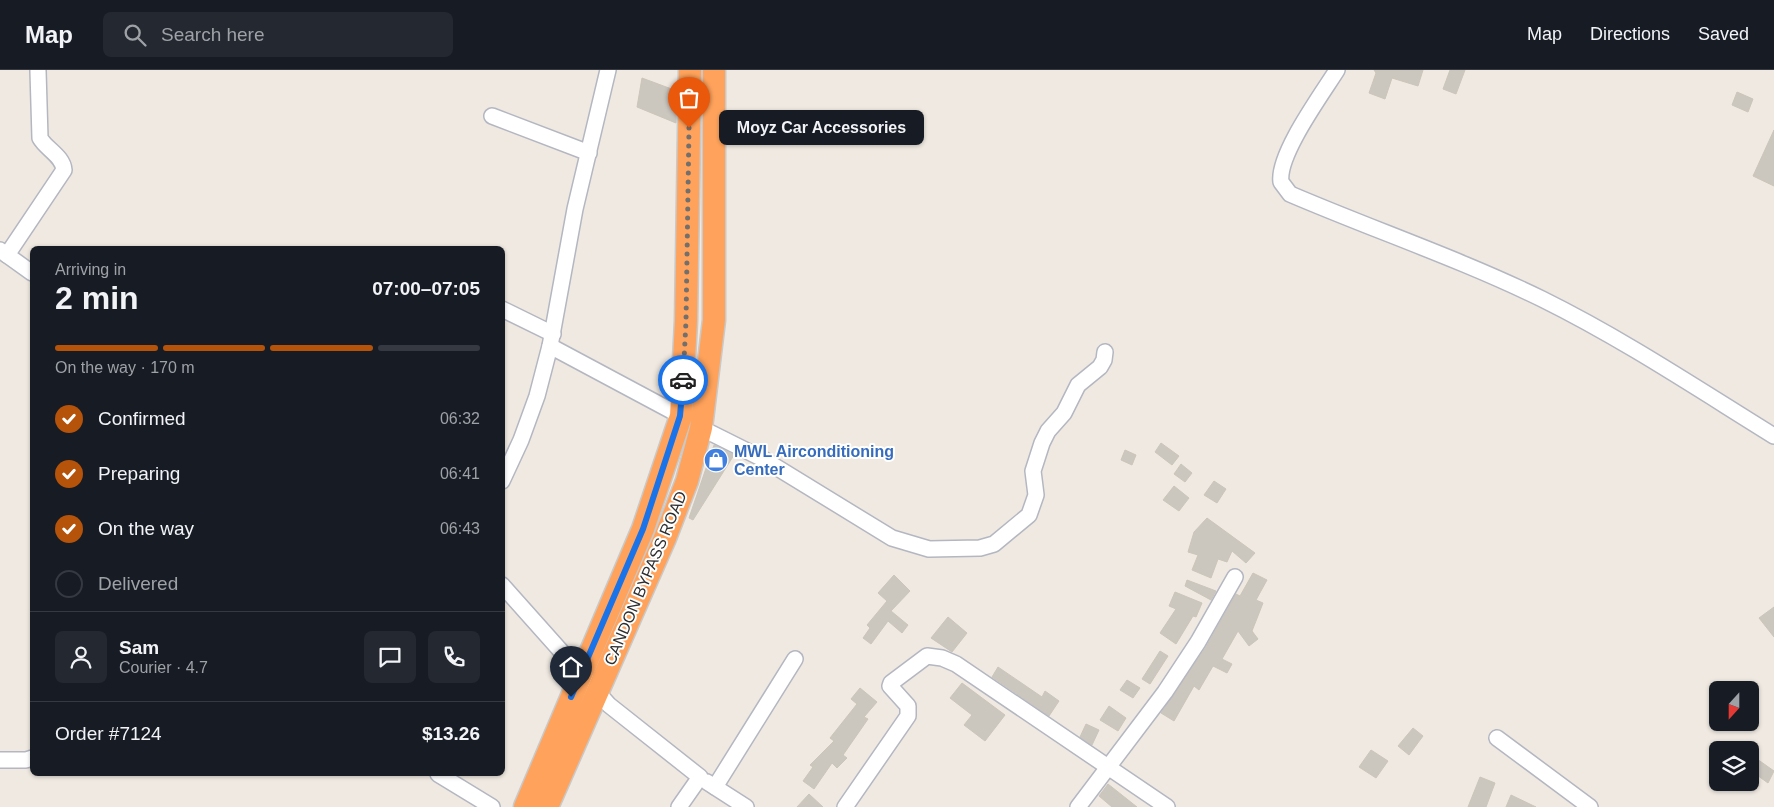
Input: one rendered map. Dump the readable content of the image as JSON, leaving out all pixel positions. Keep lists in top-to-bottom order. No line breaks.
{"streets":{"highway":["CANDON BYPASS ROAD"]},"places":{"other":["Moyz Car Accessories"],"shop":["MWL Airconditioning Center"]},"north":"bottom","page":{"header":"Map","search":"Search here","nav":["Map","Directions","Saved"],"bubble":"Moyz Car Accessories","heading":["2 min","Arriving in","07:00–07:05"],"panel":["Sam","Courier · 4.7","Order #7124","$13.26"],"bar":"On the way · 170 m","list":[["Confirmed","06:32"],["Preparing","06:41"],["On the way","06:43"],"Delivered"]}}
